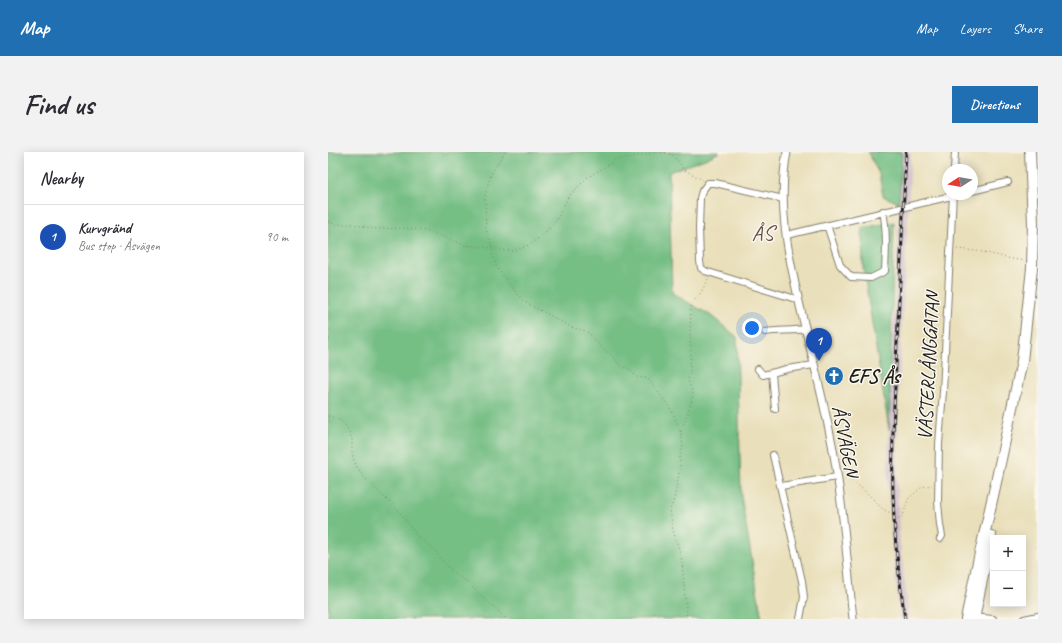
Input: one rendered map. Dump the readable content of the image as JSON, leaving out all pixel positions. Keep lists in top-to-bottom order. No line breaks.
{"streets":{"street":["VÄSTERLÅNGGATAN","ÅSVÄGEN"]},"districts":["ÅS"],"places":{"church":["EFS Ås"]},"north":"left","page":{"header":"Map","nav":["Map","Layers","Share"],"buttons":"Directions","title":"Find us","heading":"Nearby","list":[{"mark":"1","name":"Kurvgränd","note":"Bus stop · Åsvägen","value":"90 m"}],"pins":"1","map_buttons":["+","−"]}}
